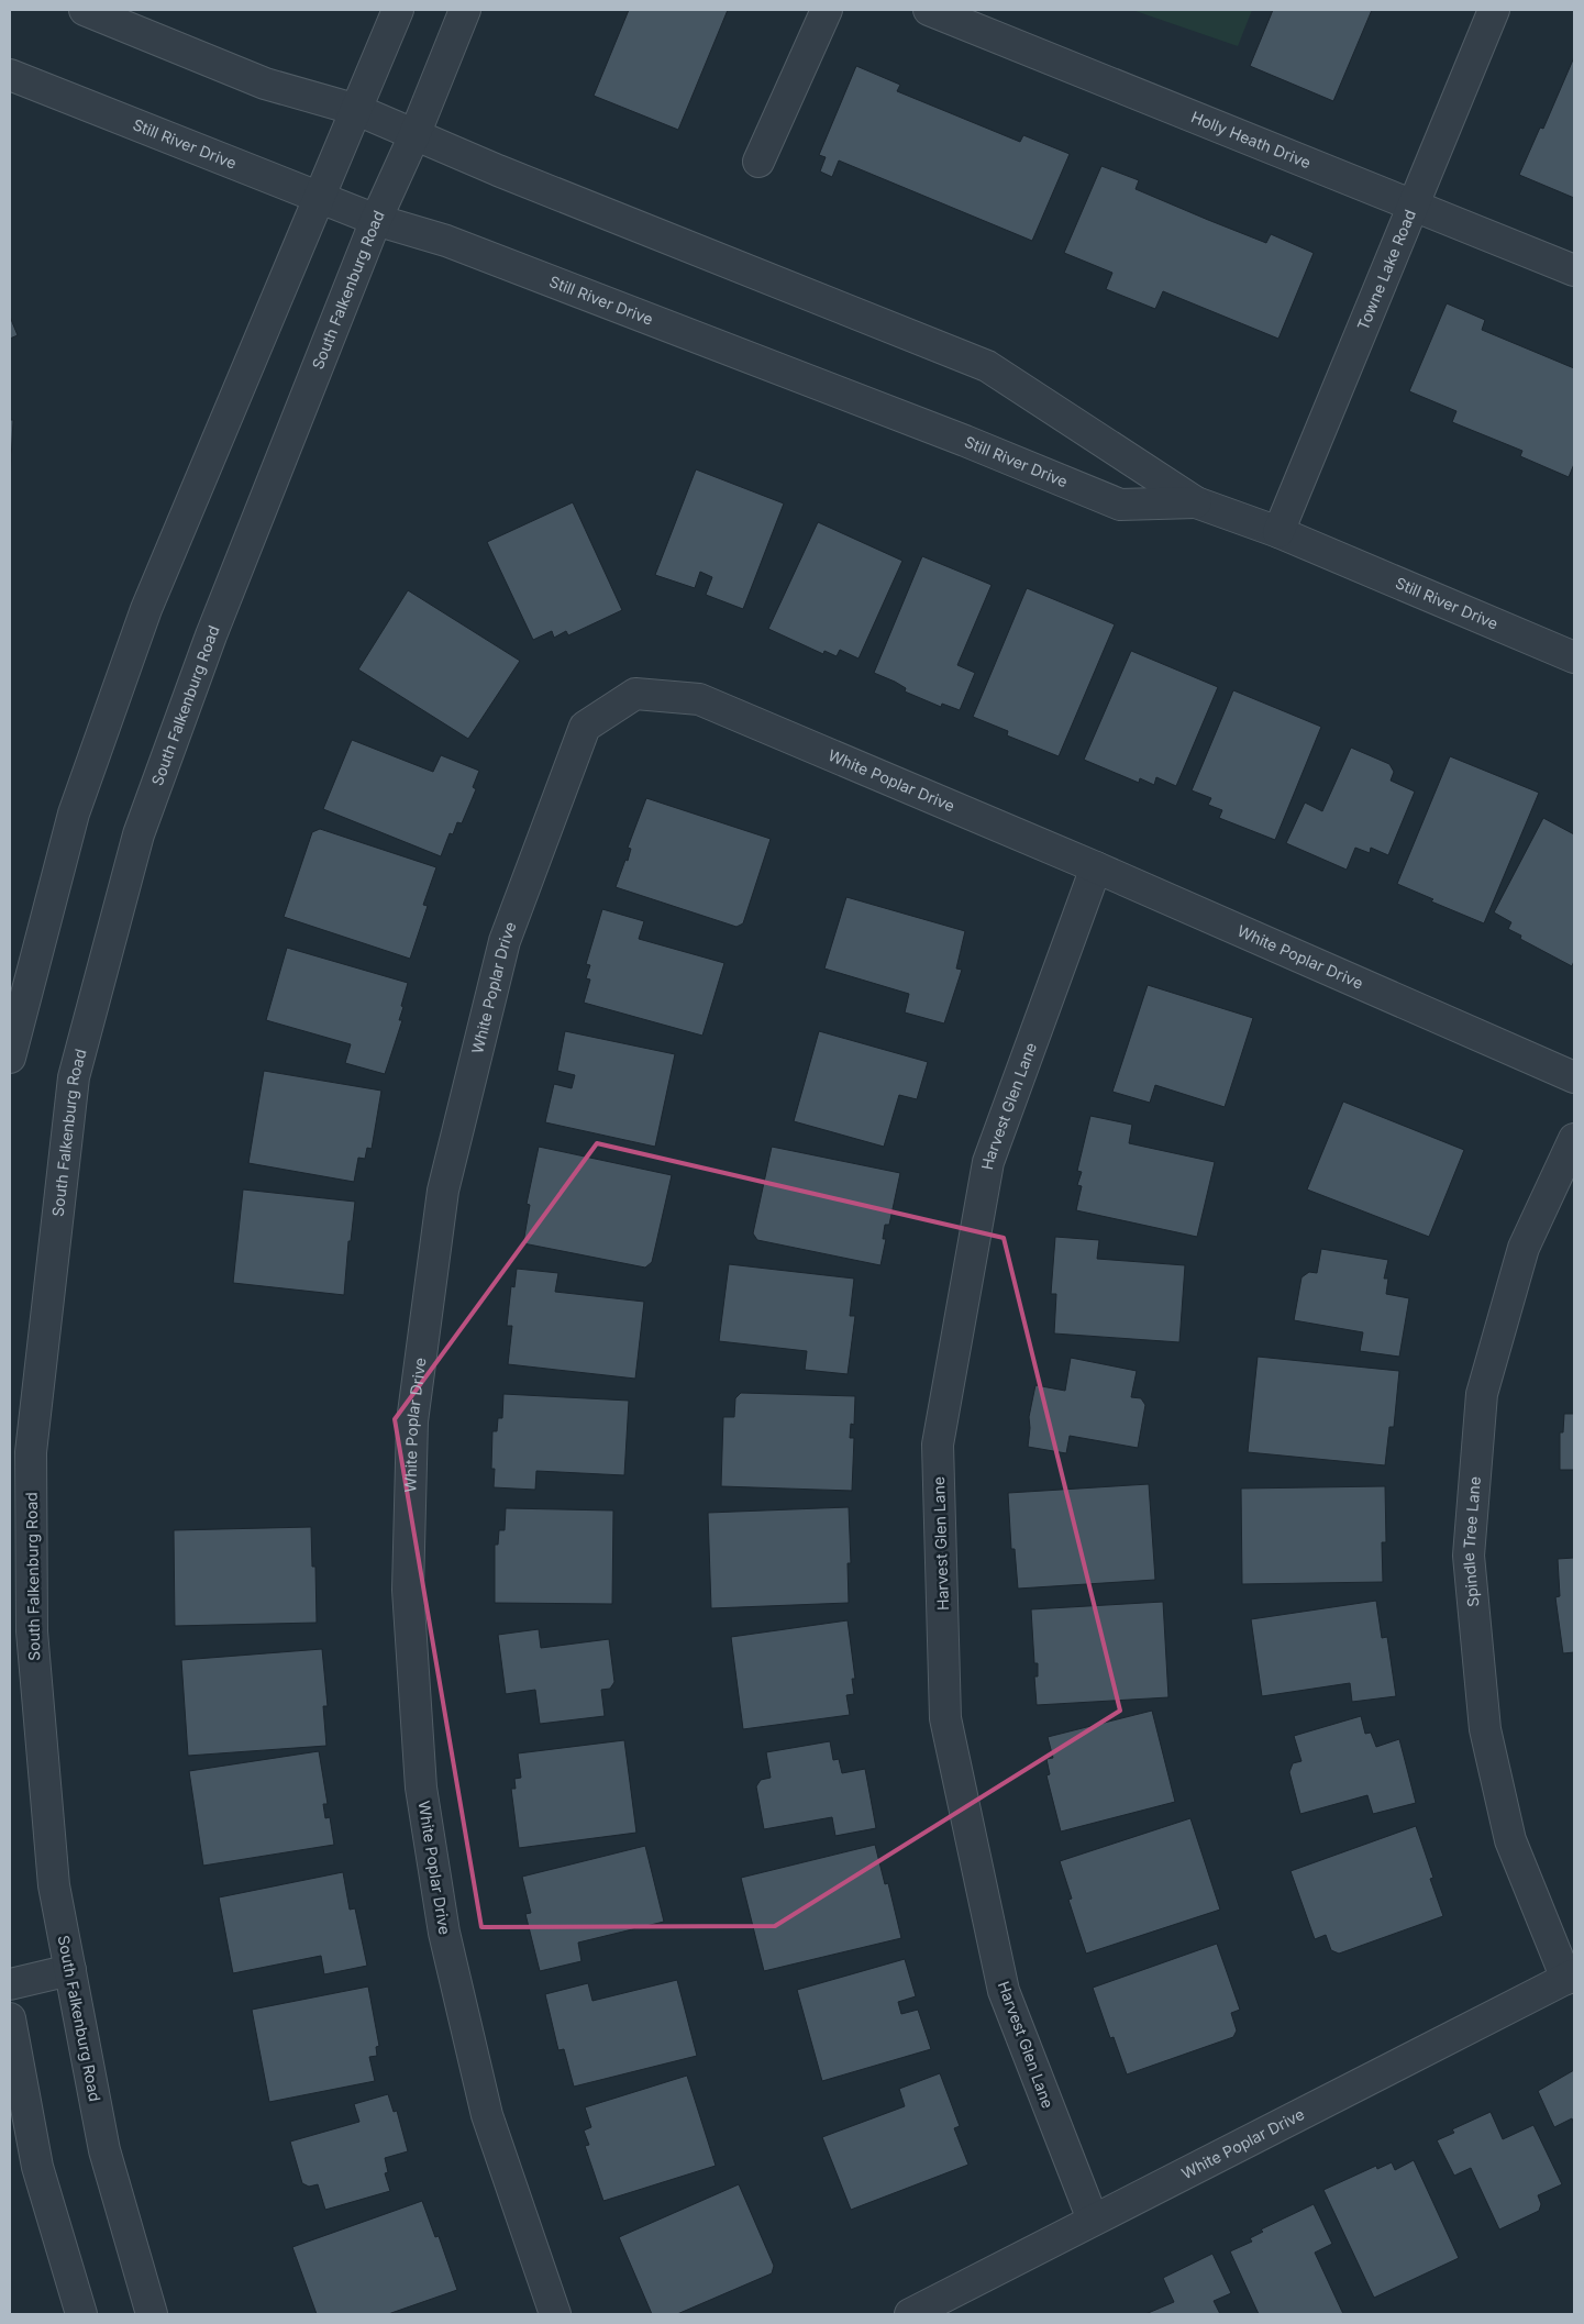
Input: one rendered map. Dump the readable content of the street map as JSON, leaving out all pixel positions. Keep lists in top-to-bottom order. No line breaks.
{"streets":{"street":["Holly Heath Drive","Still River Drive","Towne Lake Road","South Falkenburg Road","White Poplar Drive","Harvest Glen Lane","Spindle Tree Lane"]},"crossings":[["Holly Heath Drive","Towne Lake Road"],["Still River Drive","Towne Lake Road"],["Still River Drive","South Falkenburg Road"],["White Poplar Drive","Harvest Glen Lane"],["White Poplar Drive","Spindle Tree Lane"]]}
